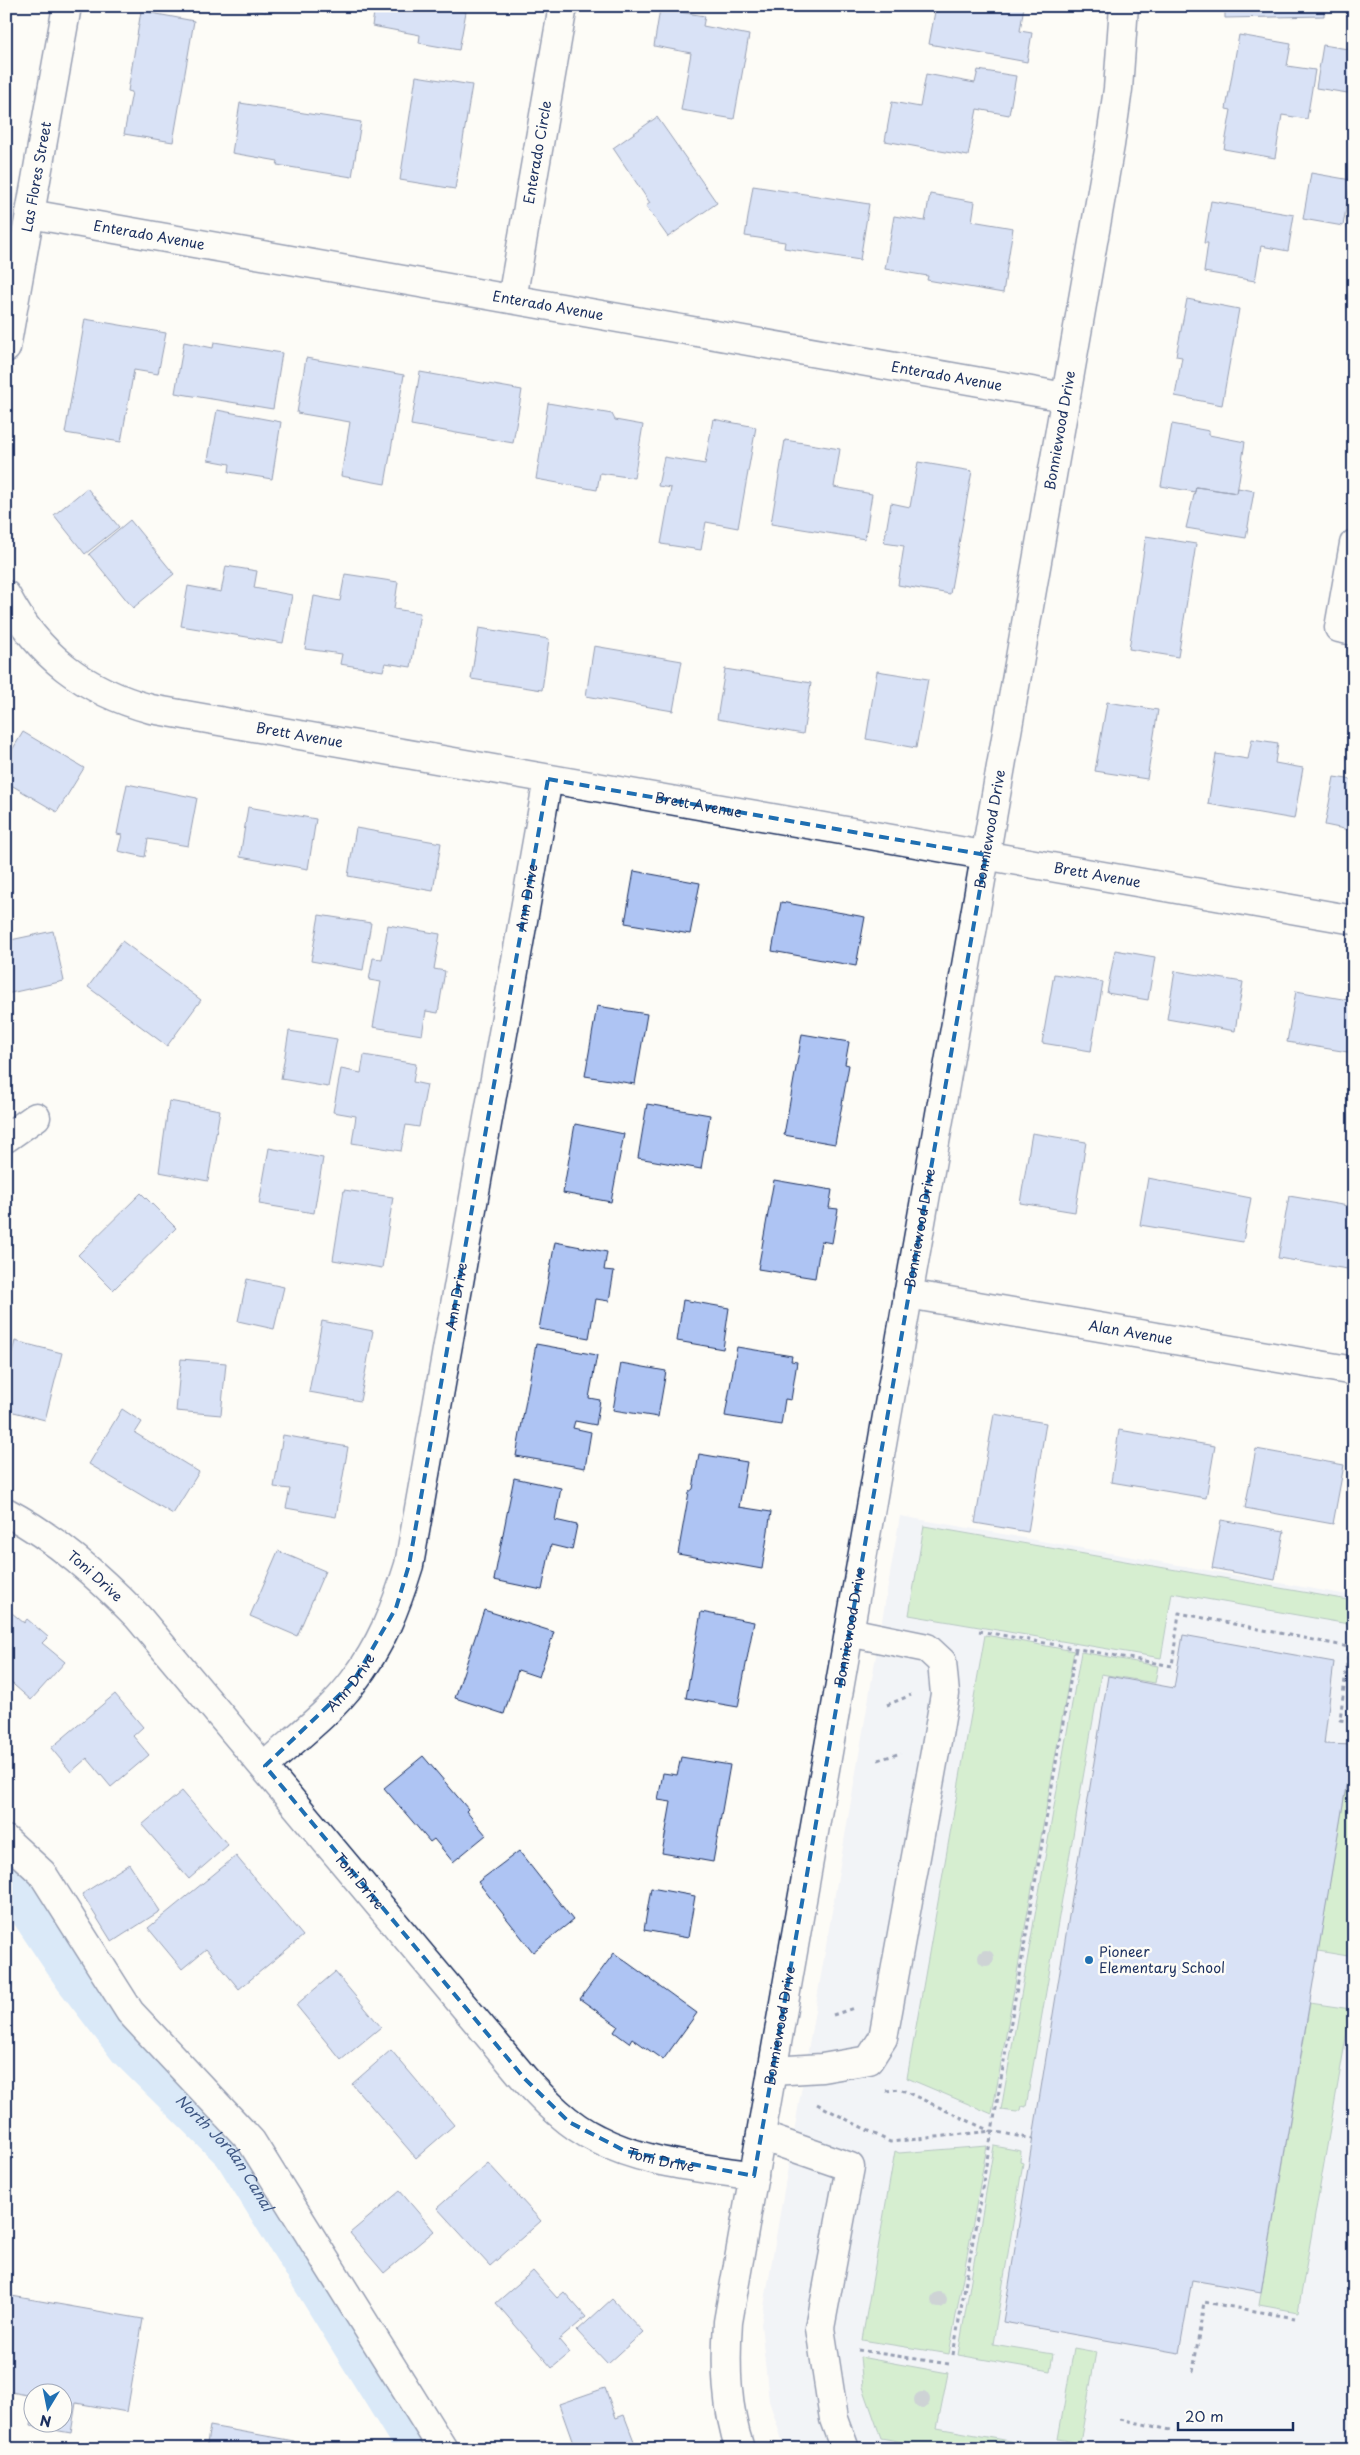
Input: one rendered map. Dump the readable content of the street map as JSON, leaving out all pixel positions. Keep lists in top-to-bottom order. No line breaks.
{"streets":{"street":["Enterado Circle","Las Flores Street","Enterado Avenue","Bonniewood Drive","Brett Avenue","Ann Drive","Alan Avenue","Toni Drive"]},"crossings":[["Enterado Circle","Enterado Avenue"],["Las Flores Street","Enterado Avenue"],["Enterado Avenue","Bonniewood Drive"],["Bonniewood Drive","Brett Avenue"],["Bonniewood Drive","Alan Avenue"],["Bonniewood Drive","Toni Drive"],["Brett Avenue","Ann Drive"],["Ann Drive","Toni Drive"]],"water":["North Jordan Canal"],"places":["Pioneer Elementary School"],"scale_bar":"20 m","north":"bottom"}
